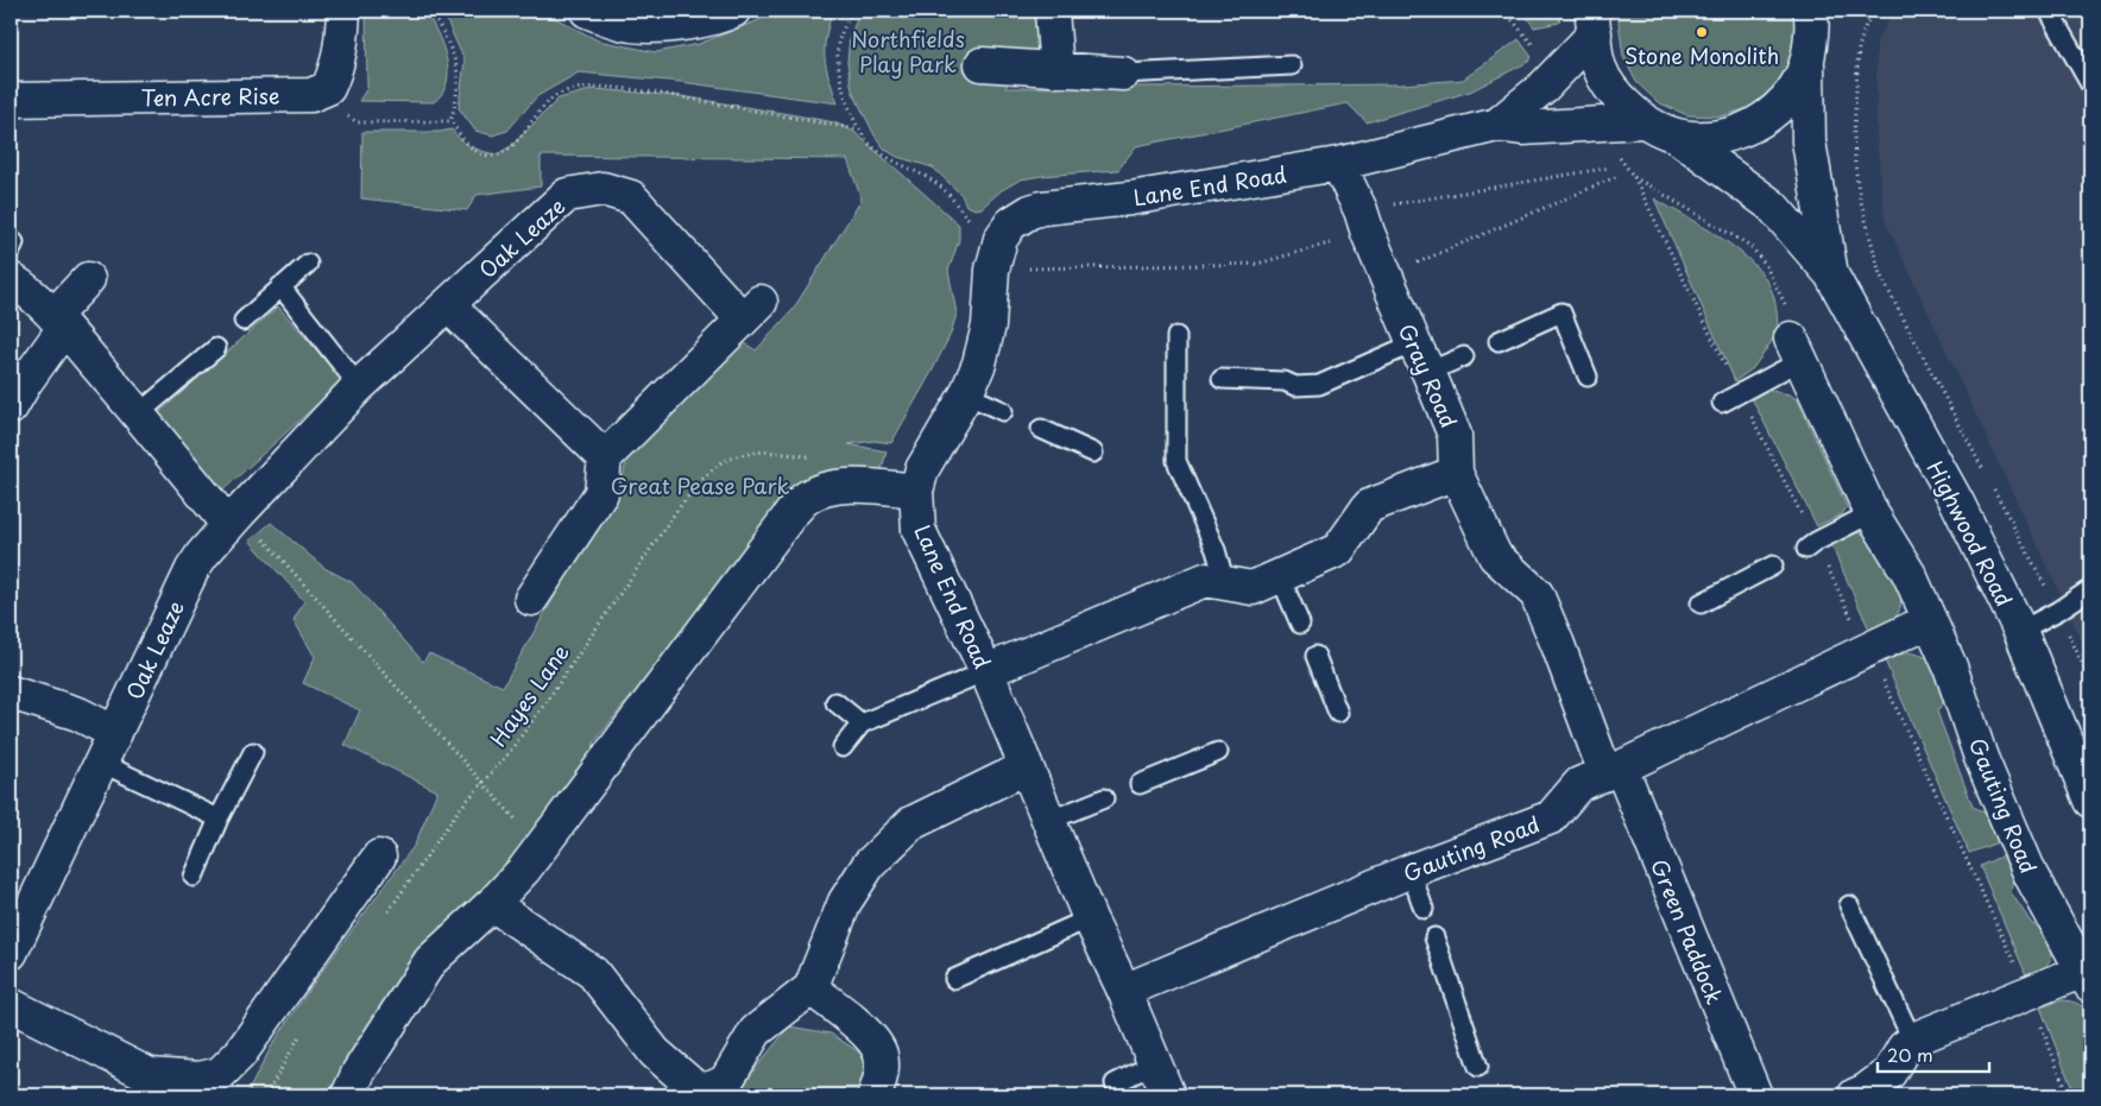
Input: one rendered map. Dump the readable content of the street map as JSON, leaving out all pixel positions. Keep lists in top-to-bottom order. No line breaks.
{"streets":{"street":["Ten Acre Rise","Lane End Road","Oak Leaze","Gray Road","Highwood Road","Gauting Road","Green Paddock"],"path":["Hayes Lane"]},"crossings":[["Lane End Road","Gray Road"],["Lane End Road","Gauting Road"],["Gray Road","Gauting Road"],["Gray Road","Green Paddock"],["Gauting Road","Green Paddock"]],"parks":["Northfields Play Park","Great Pease Park"],"places":["Stone Monolith"],"scale_bar":"20 m"}
